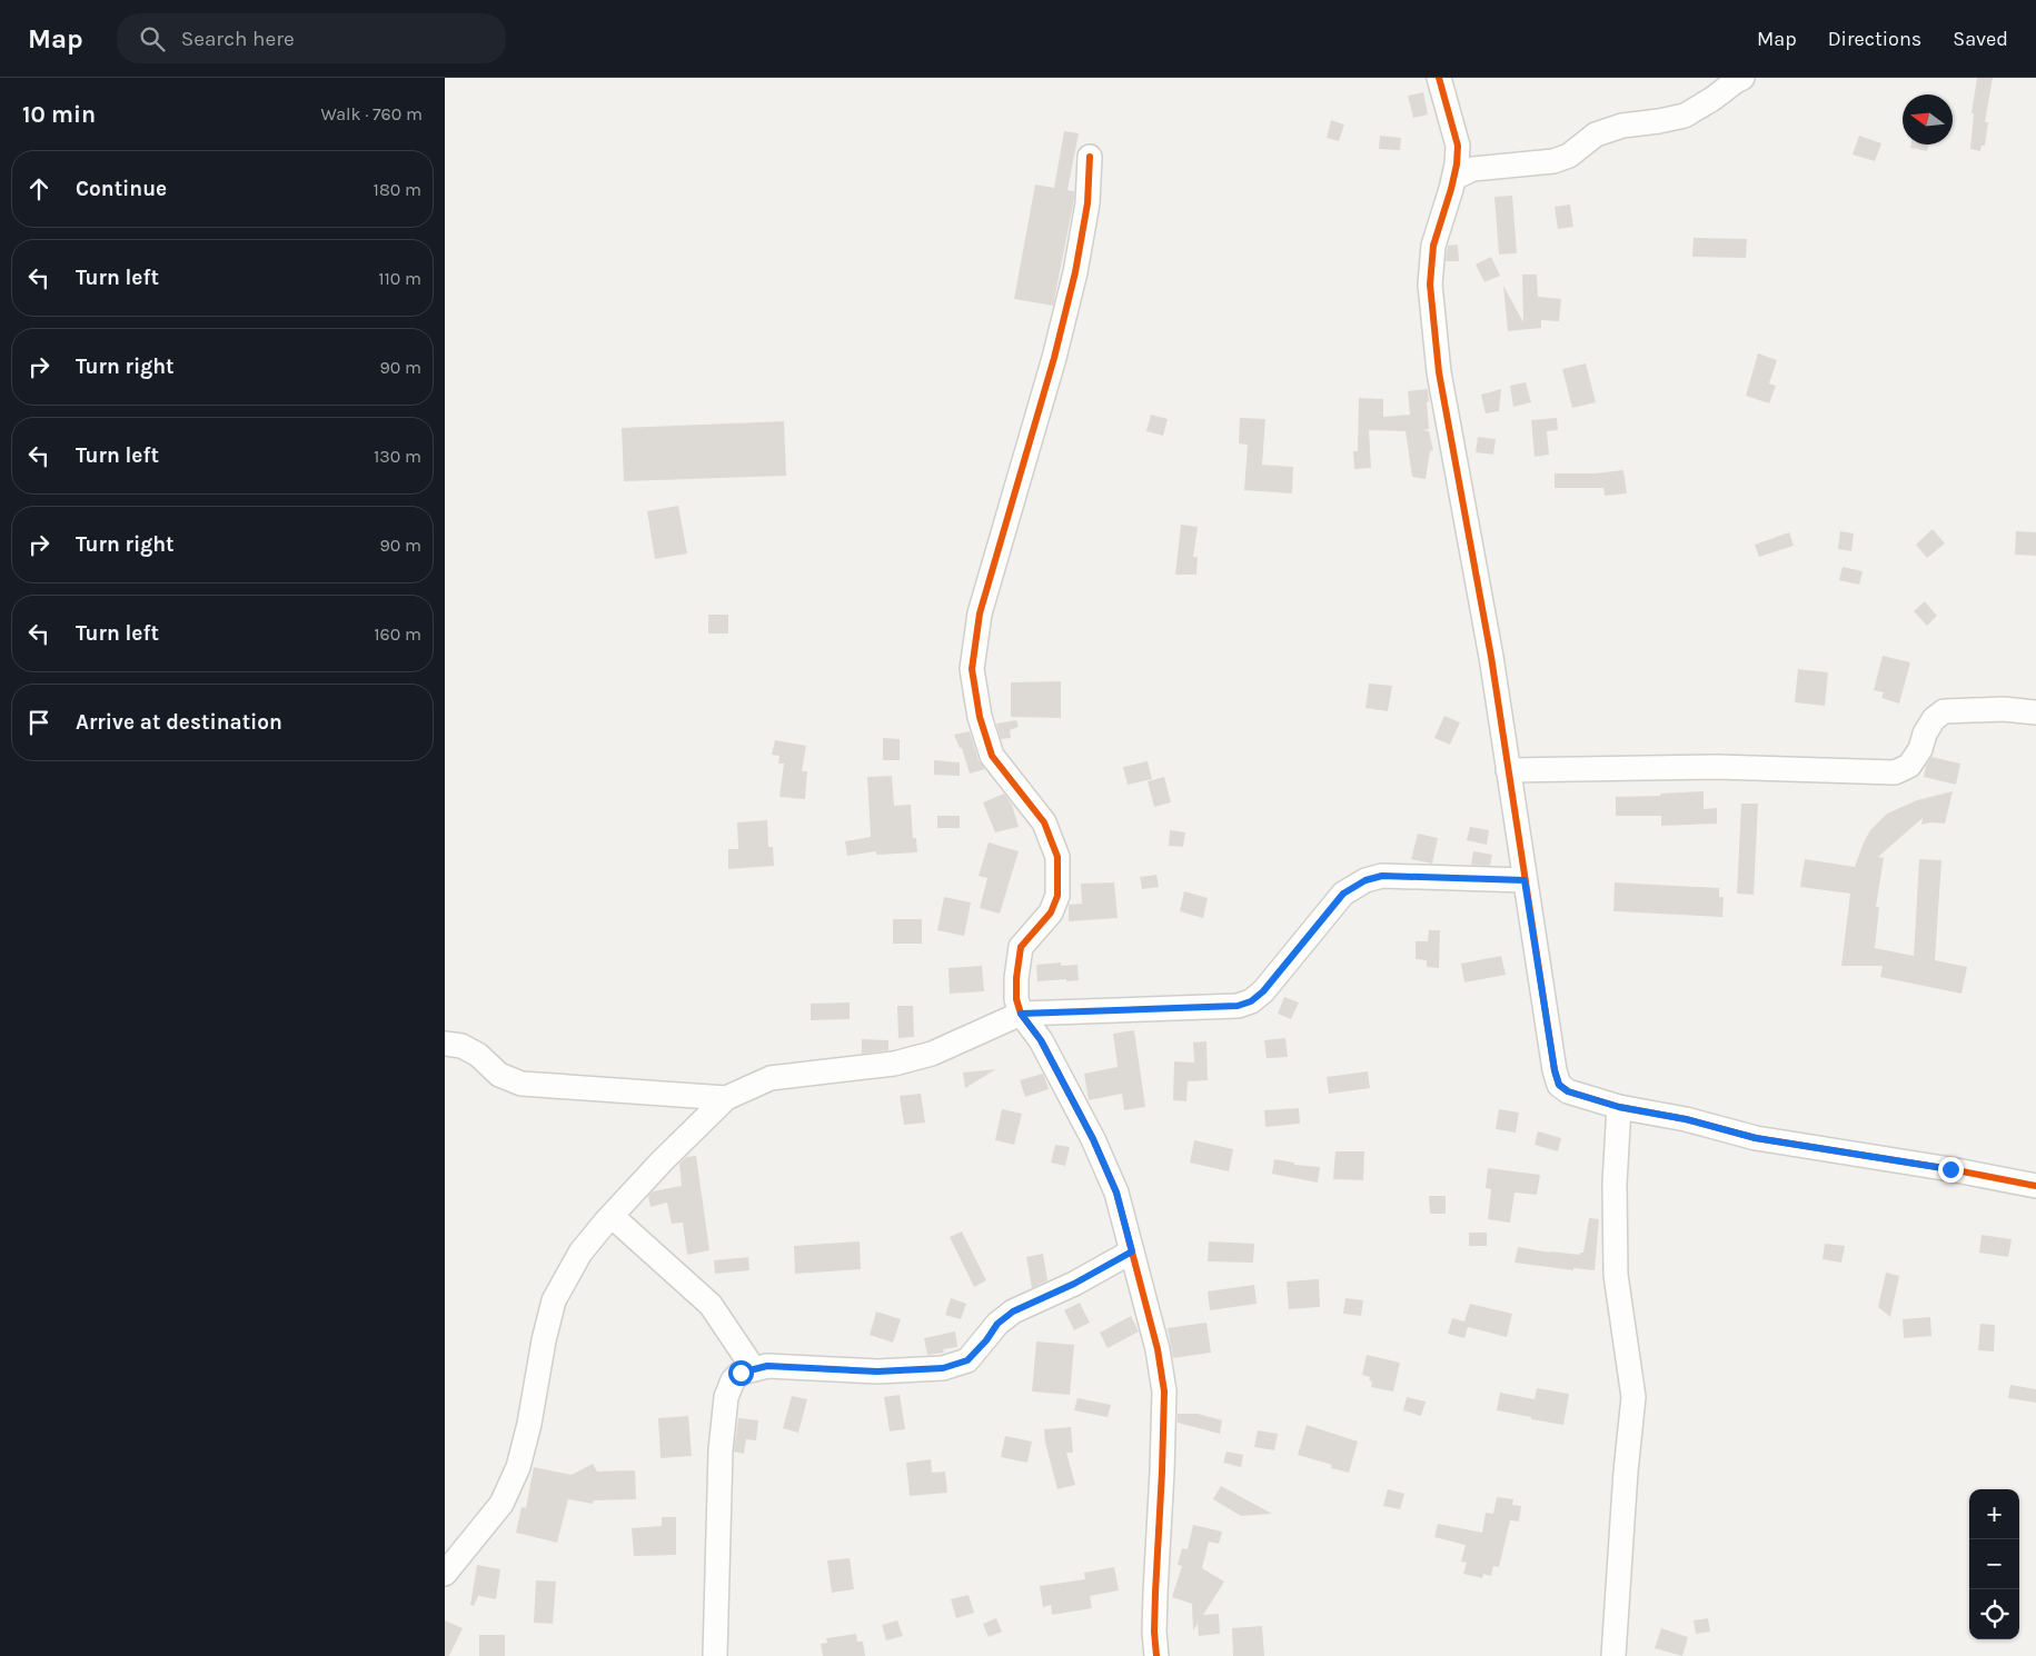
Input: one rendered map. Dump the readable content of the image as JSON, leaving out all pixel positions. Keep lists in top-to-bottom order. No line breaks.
{"north":"left","page":{"header":"Map","search":"Search here","nav":["Map","Directions","Saved"],"heading":["10 min","Walk · 760 m"],"list":[["Continue","180 m"],["Turn left","110 m"],["Turn right","90 m"],["Turn left","130 m"],["Turn right","90 m"],["Turn left","160 m"],"Arrive at destination"],"map_buttons":["+","−"]}}
